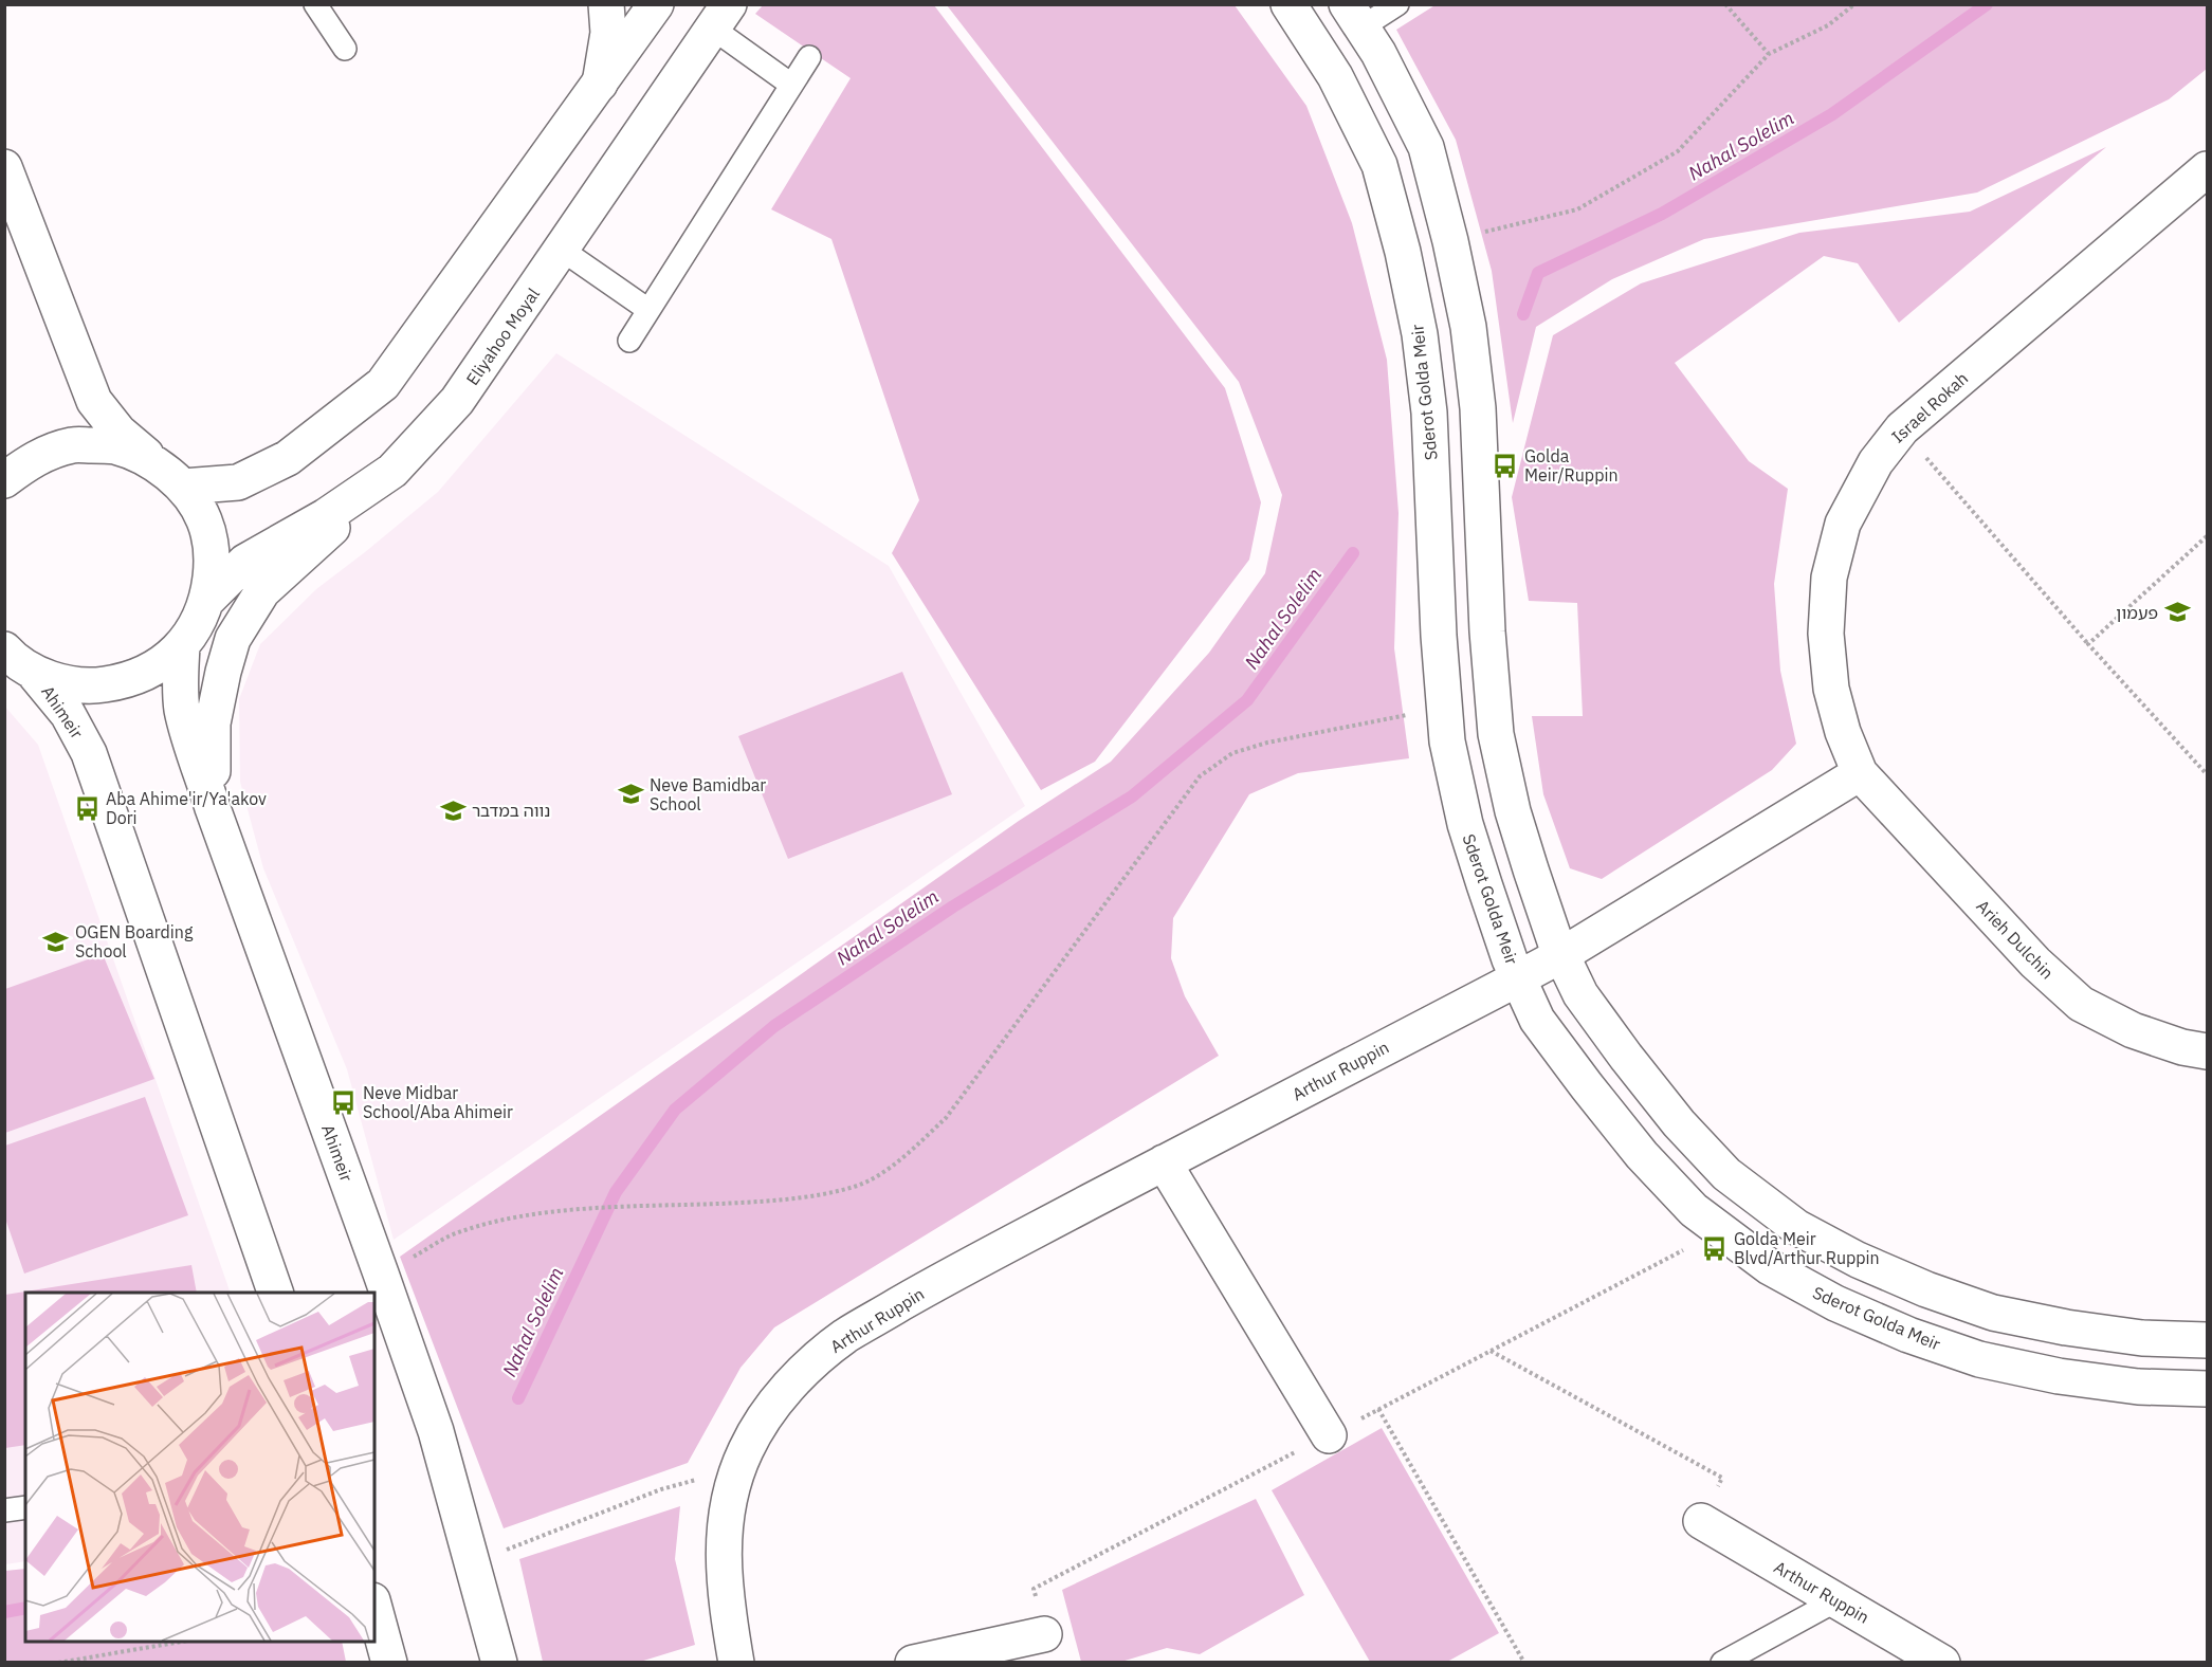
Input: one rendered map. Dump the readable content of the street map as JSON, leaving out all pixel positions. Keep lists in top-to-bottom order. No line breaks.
{"streets":{"street":["Eliyahoo Moyal","Sderot Golda Meir","Israel Rokah","Ahimeir","Arieh Dulchin","Arthur Ruppin"]},"crossings":[["Sderot Golda Meir","Arthur Ruppin"],["Israel Rokah","Arieh Dulchin"],["Israel Rokah","Arthur Ruppin"],["Arieh Dulchin","Arthur Ruppin"]],"water":["Nahal Solelim"],"places":{"bus stop":["Golda Meir/Ruppin","Aba Ahime'ir/Ya'akov Dori","Neve Midbar School/Aba Ahimeir","Golda Meir Blvd/Arthur Ruppin"],"school or university":["פעמון","Neve Bamidbar School","נווה במדבר","OGEN Boarding School"]}}
